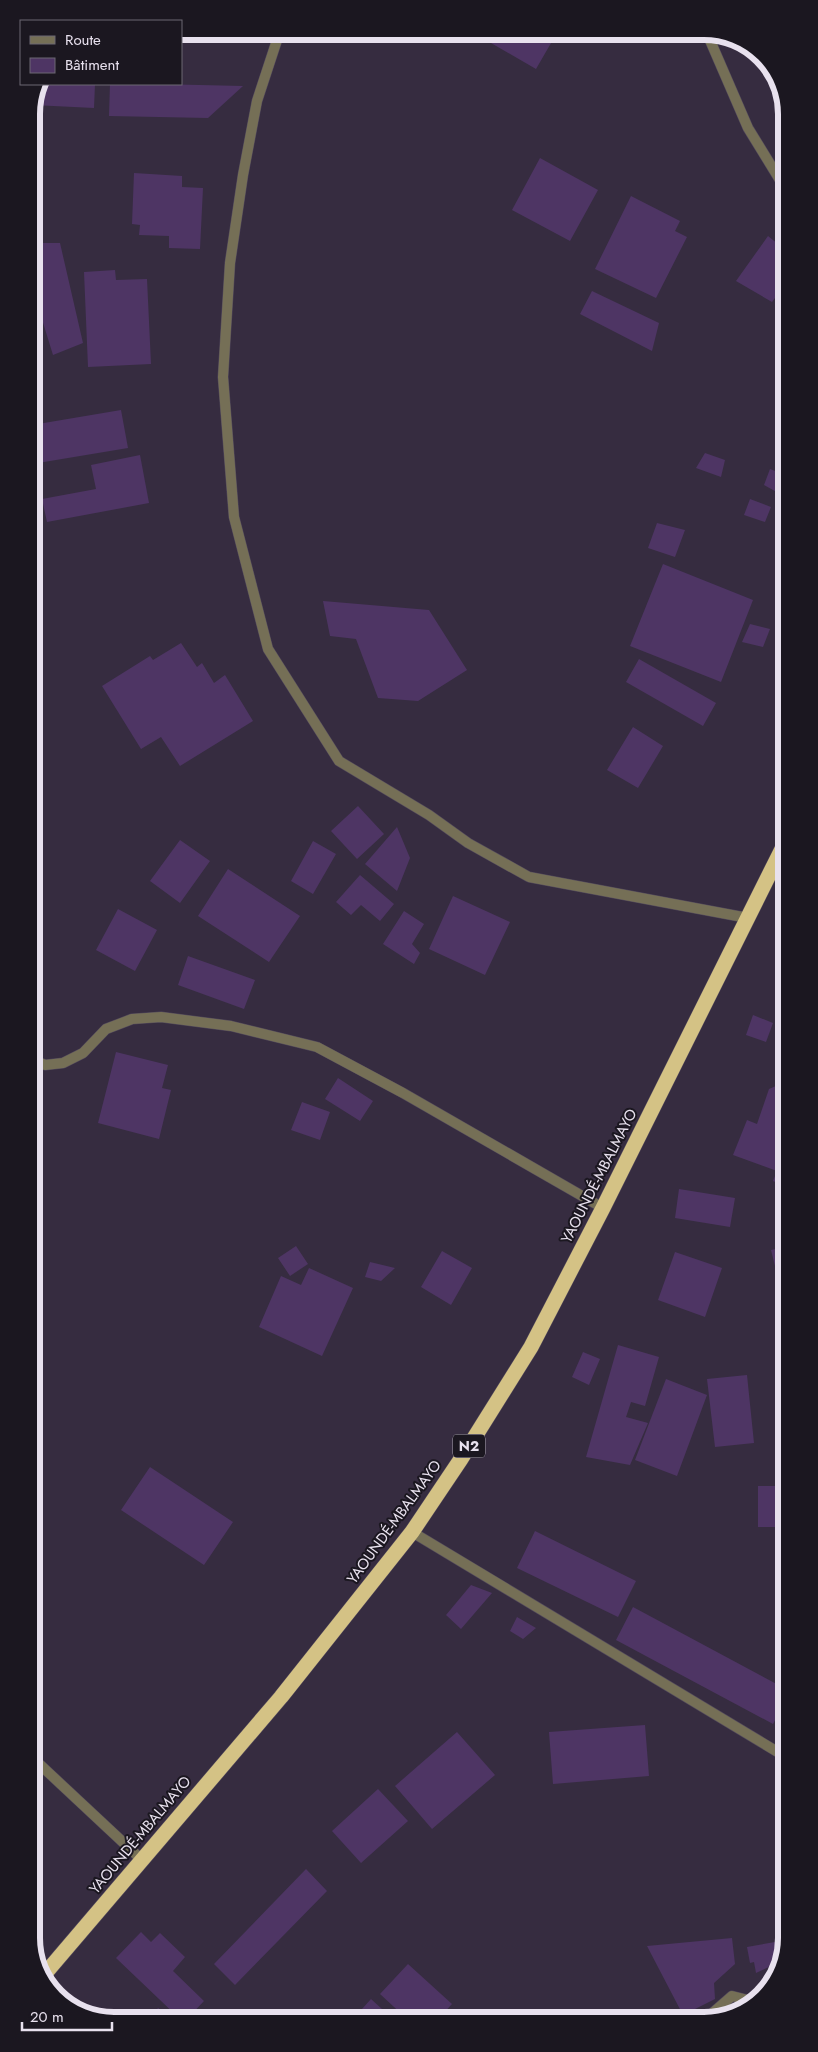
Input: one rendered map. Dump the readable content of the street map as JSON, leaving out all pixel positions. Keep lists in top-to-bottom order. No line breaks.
{"streets":{"highway":["YAOUNDÉ-MBALMAYO","N2"]},"legend":["Route","Bâtiment"],"scale_bar":"20 m"}
